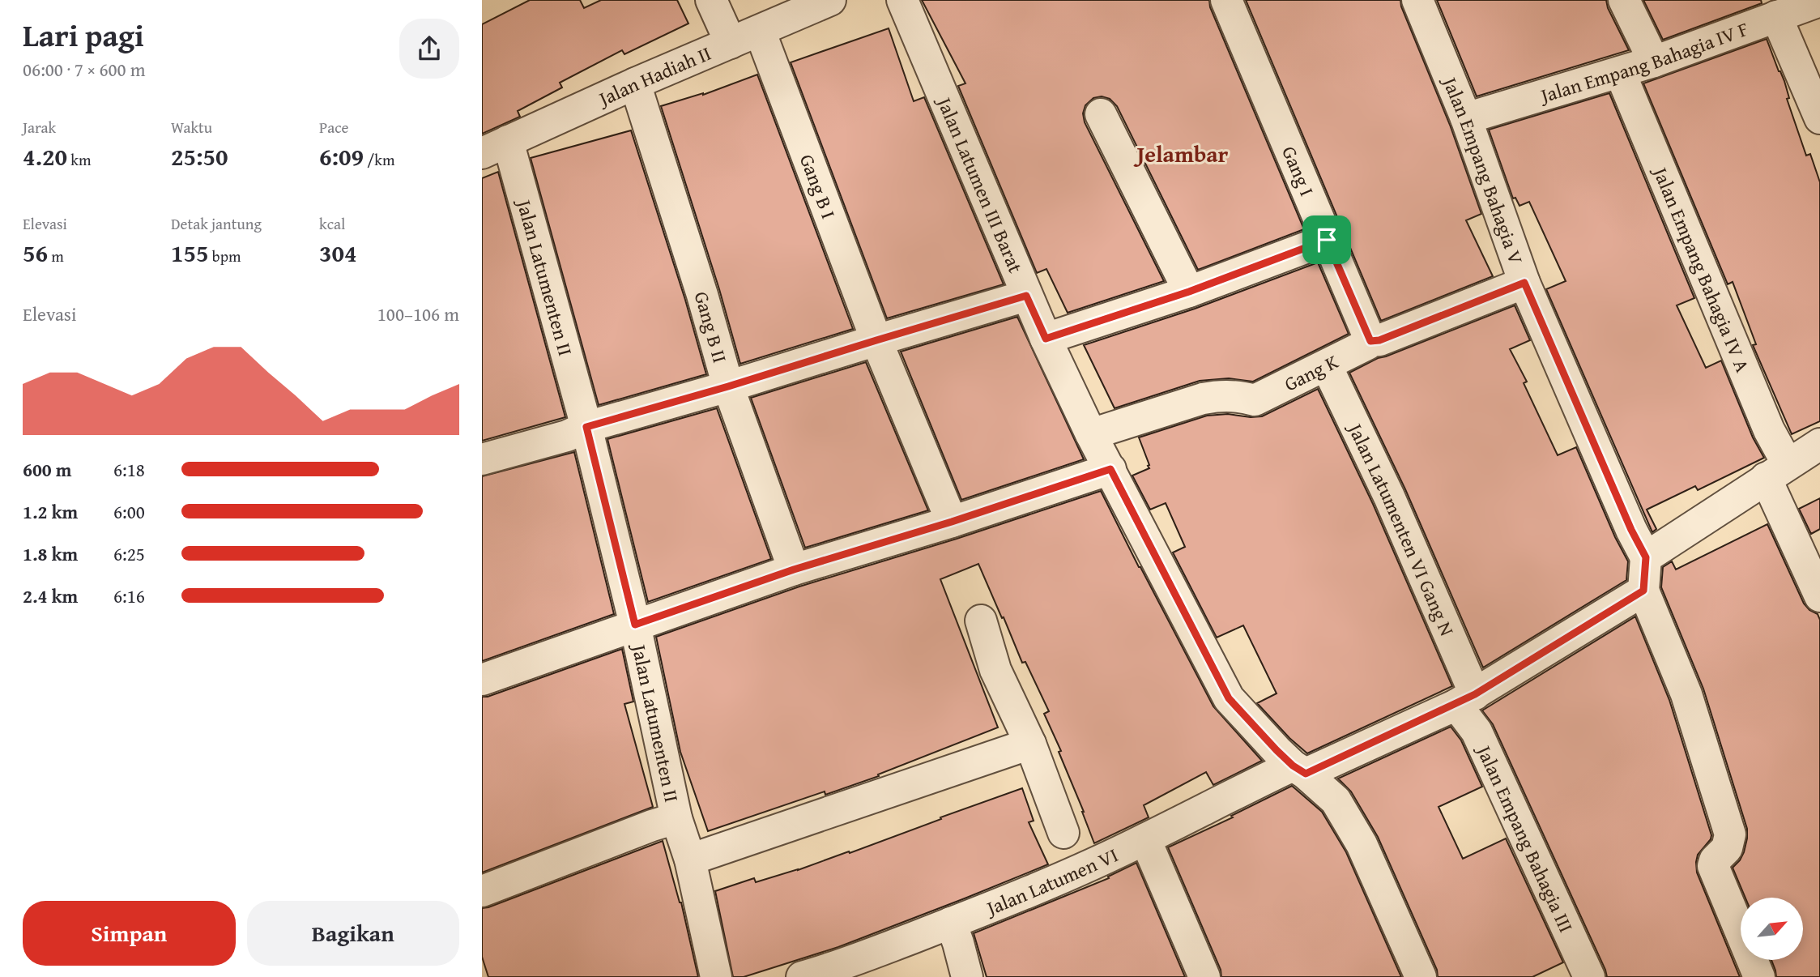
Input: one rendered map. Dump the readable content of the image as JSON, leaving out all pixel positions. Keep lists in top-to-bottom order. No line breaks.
{"streets":{"street":["Jalan Empang Bahagia IV F","Jalan Hadiah II","Jalan Empang Bahagia V","Gang I","Gang B I","Jalan Latumen III Barat","Jalan Empang Bahagia IV A","Jalan Latumenten II","Gang B II","Gang K","Jalan Latumenten VI Gang N","Jalan Empang Bahagia III","Jalan Latumen VI"]},"crossings":[["Jalan Empang Bahagia IV F","Jalan Empang Bahagia V"],["Jalan Empang Bahagia IV F","Jalan Empang Bahagia IV A"],["Jalan Hadiah II","Gang B I"],["Jalan Hadiah II","Jalan Latumenten II"],["Jalan Hadiah II","Gang B II"],["Jalan Empang Bahagia V","Gang K"],["Gang I","Gang K"],["Jalan Latumen III Barat","Gang K"],["Jalan Latumen III Barat","Jalan Latumen VI"],["Gang K","Jalan Latumenten VI Gang N"],["Jalan Latumenten VI Gang N","Jalan Empang Bahagia III"],["Jalan Latumenten VI Gang N","Jalan Latumen VI"],["Jalan Empang Bahagia III","Jalan Latumen VI"]],"districts":["Jelambar"],"north":"top right","page":{"heading":["Lari pagi","06:00 · 7 × 600 m"],"stats":[["Jarak","4.20 km"],["Waktu","25:50"],["Pace","6:09 /km"],["Elevasi","56 m"],["Detak jantung","155 bpm"],["kcal","304"]],"chart":["Elevasi","100–106 m"],"list":[{"name":"600 m","note":"6:18"},{"name":"1.2 km","note":"6:00"},{"name":"1.8 km","note":"6:25"},{"name":"2.4 km","note":"6:16"}],"buttons":["Simpan","Bagikan"]}}
